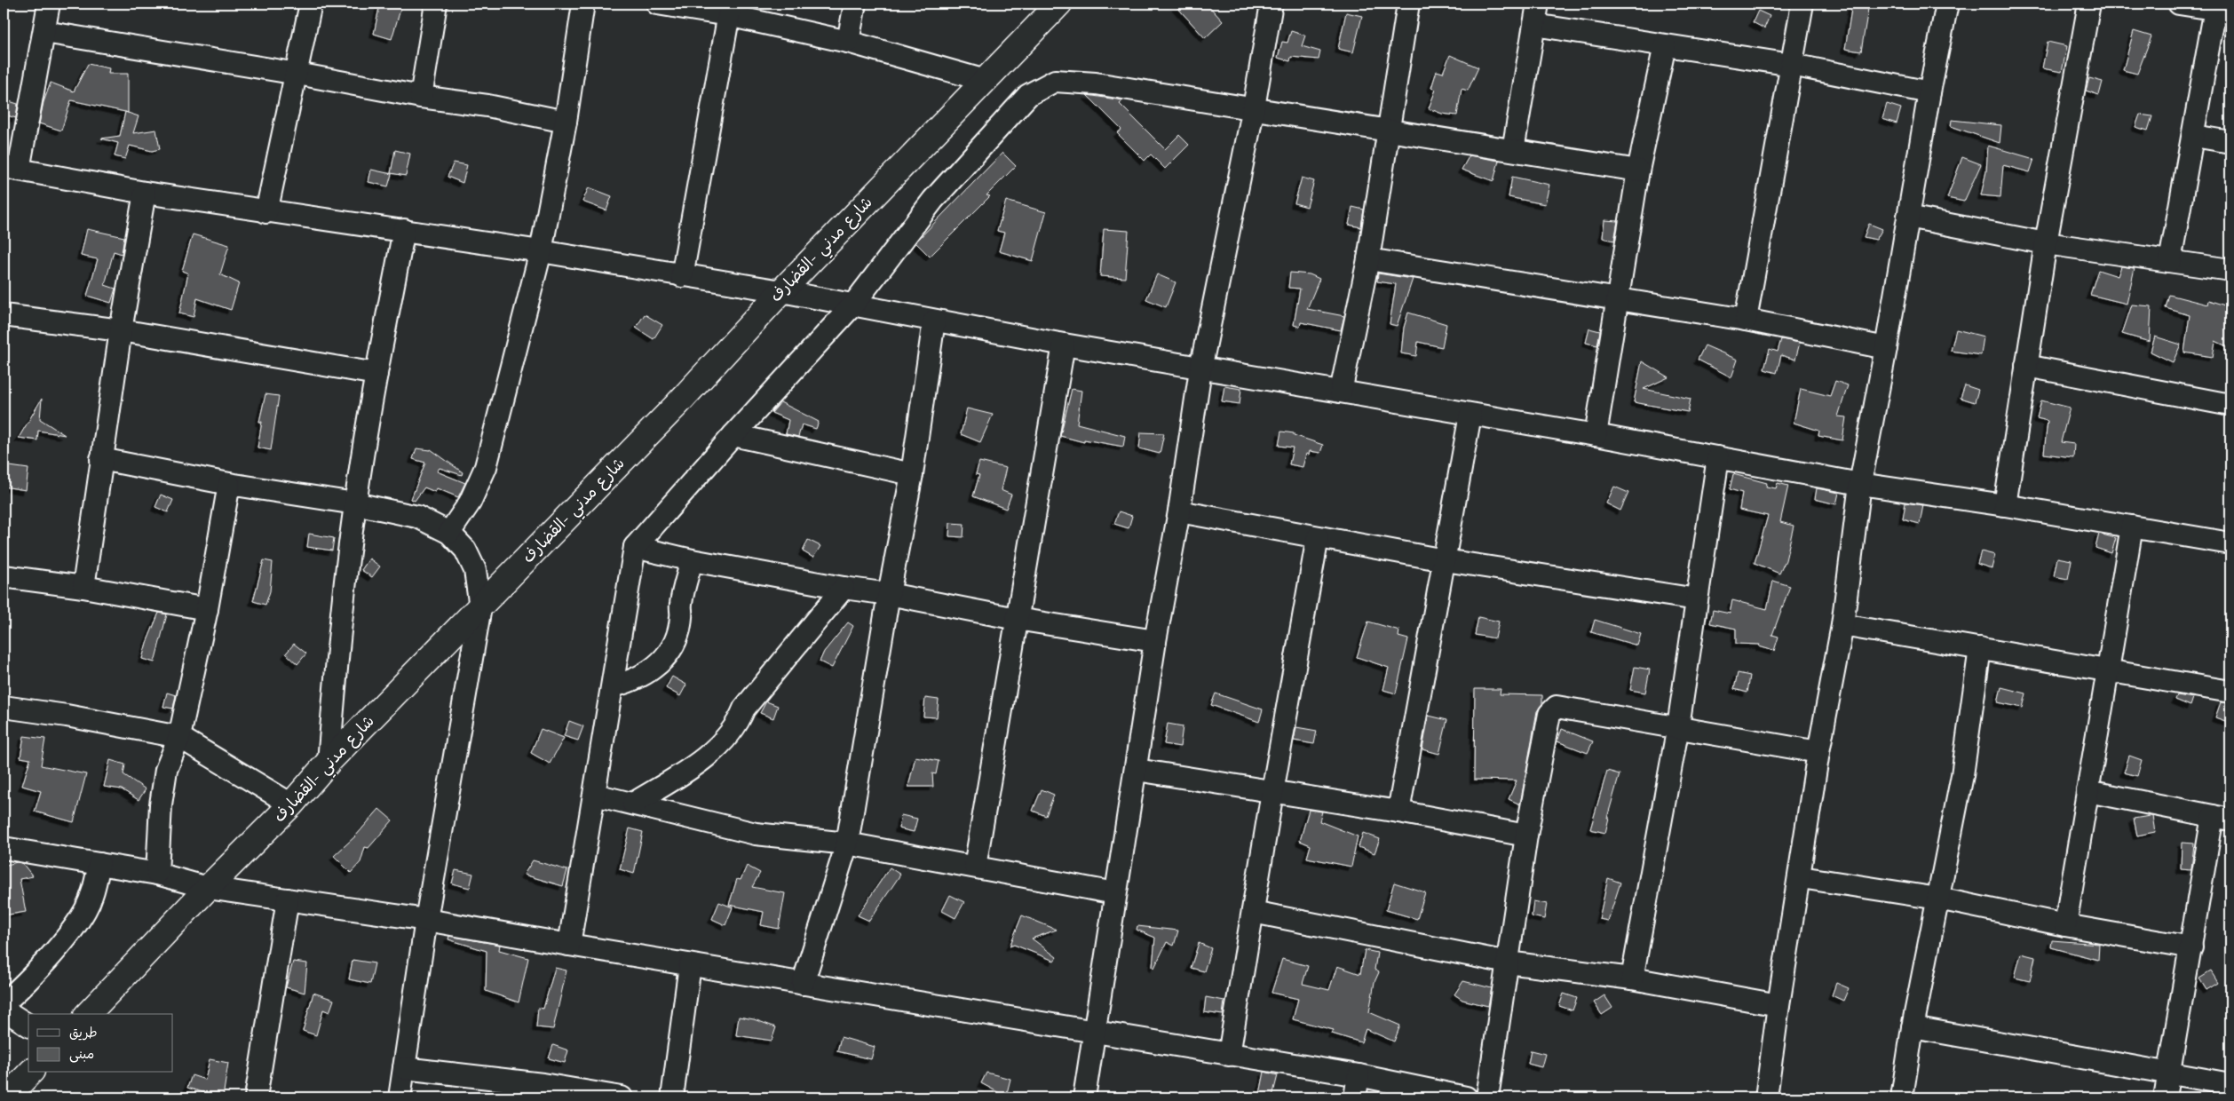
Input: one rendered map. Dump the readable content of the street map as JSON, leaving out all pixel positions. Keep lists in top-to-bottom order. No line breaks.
{"streets":{"highway":["شارع مدني -القضارف"]},"legend":["طريق","مبنى"]}
